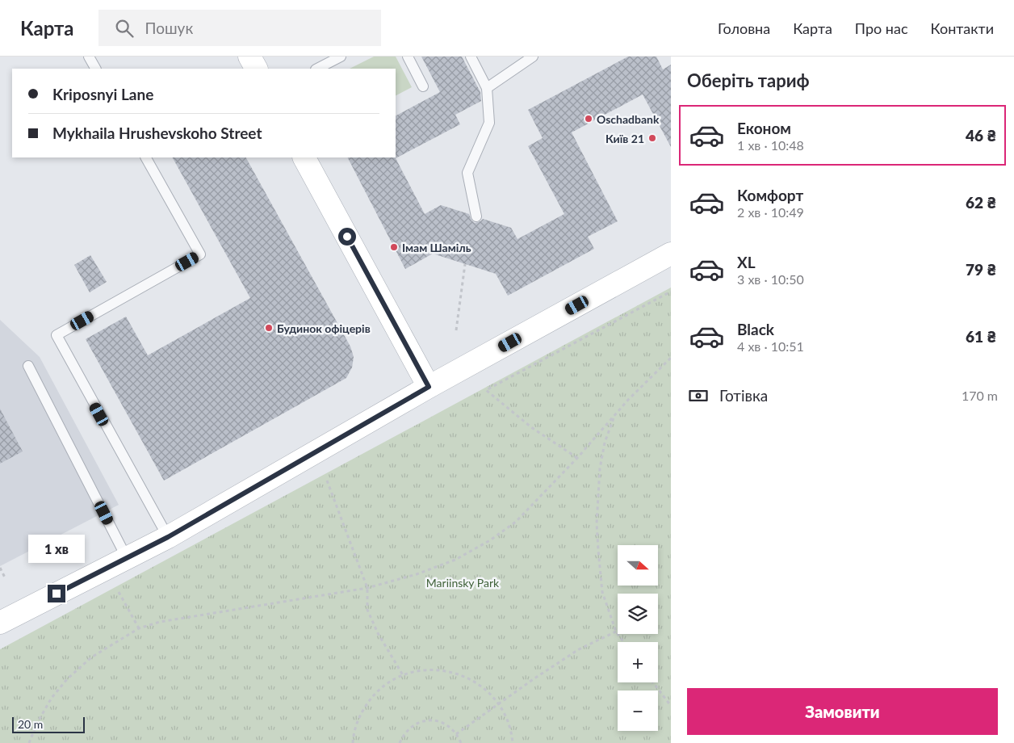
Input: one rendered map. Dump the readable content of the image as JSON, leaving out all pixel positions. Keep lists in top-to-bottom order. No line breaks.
{"parks":["Mariinsky Park"],"places":["Oschadbank","Київ 21","Імам Шаміль","Будинок офіцерів"],"scale_bar":"20 m","north":"right","page":{"header":"Карта","search":"Пошук","nav":["Головна","Карта","Про нас","Контакти"],"heading":"Оберіть тариф","banner":["Kriposnyi Lane","Mykhaila Hrushevskoho Street"],"list":[{"name":"Економ","note":"1 хв · 10:48","value":"46 ₴"},{"name":"Комфорт","note":"2 хв · 10:49","value":"62 ₴"},{"name":"XL","note":"3 хв · 10:50","value":"79 ₴"},{"name":"Black","note":"4 хв · 10:51","value":"61 ₴"}],"pay":["Готівка","170 m"],"bubble":"1 хв","map_buttons":["+","−"],"buttons":"Замовити","scale":"20 m"}}
